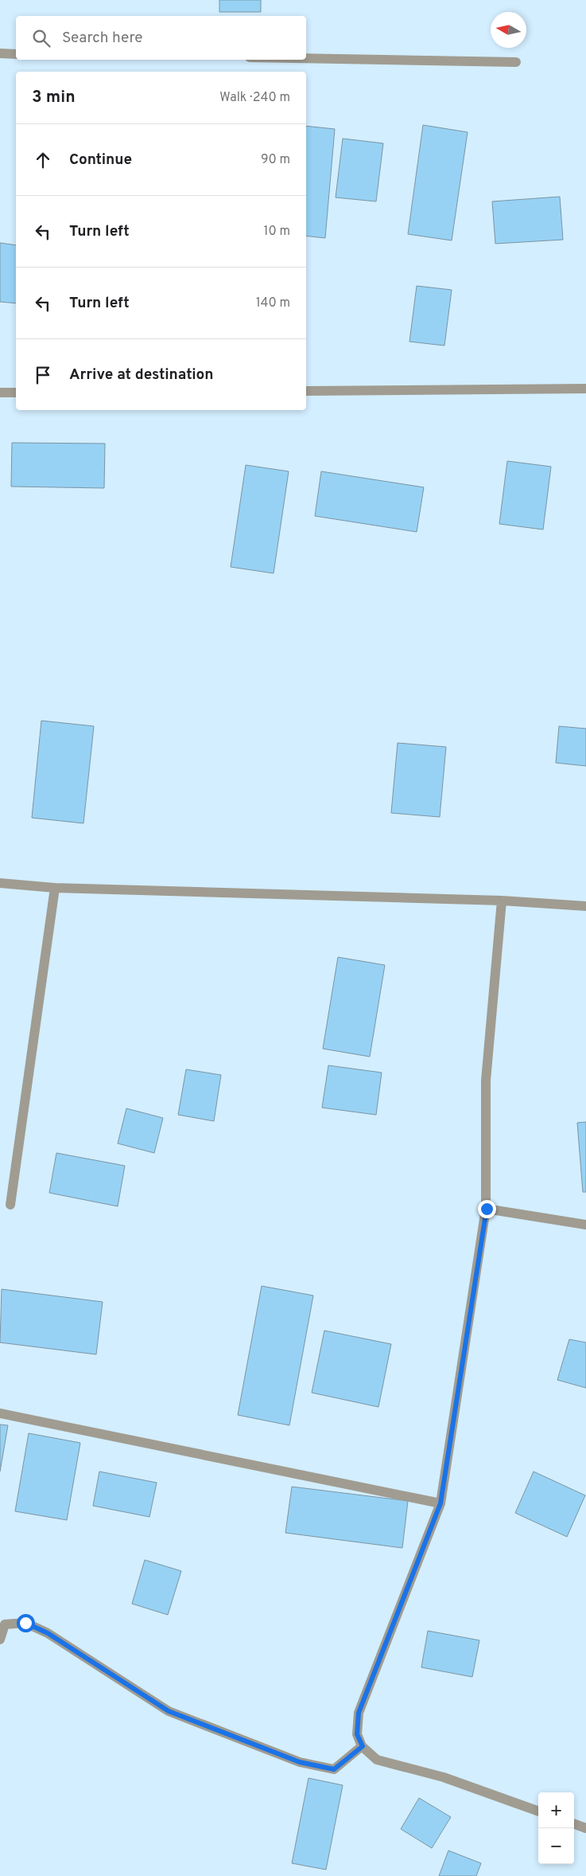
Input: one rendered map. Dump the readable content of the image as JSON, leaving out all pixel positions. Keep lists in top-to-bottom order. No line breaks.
{"north":"left","page":{"search":"Search here","heading":["3 min","Walk · 240 m"],"list":[["Continue","90 m"],["Turn left","10 m"],["Turn left","140 m"],"Arrive at destination"],"map_buttons":["+","−"]}}
